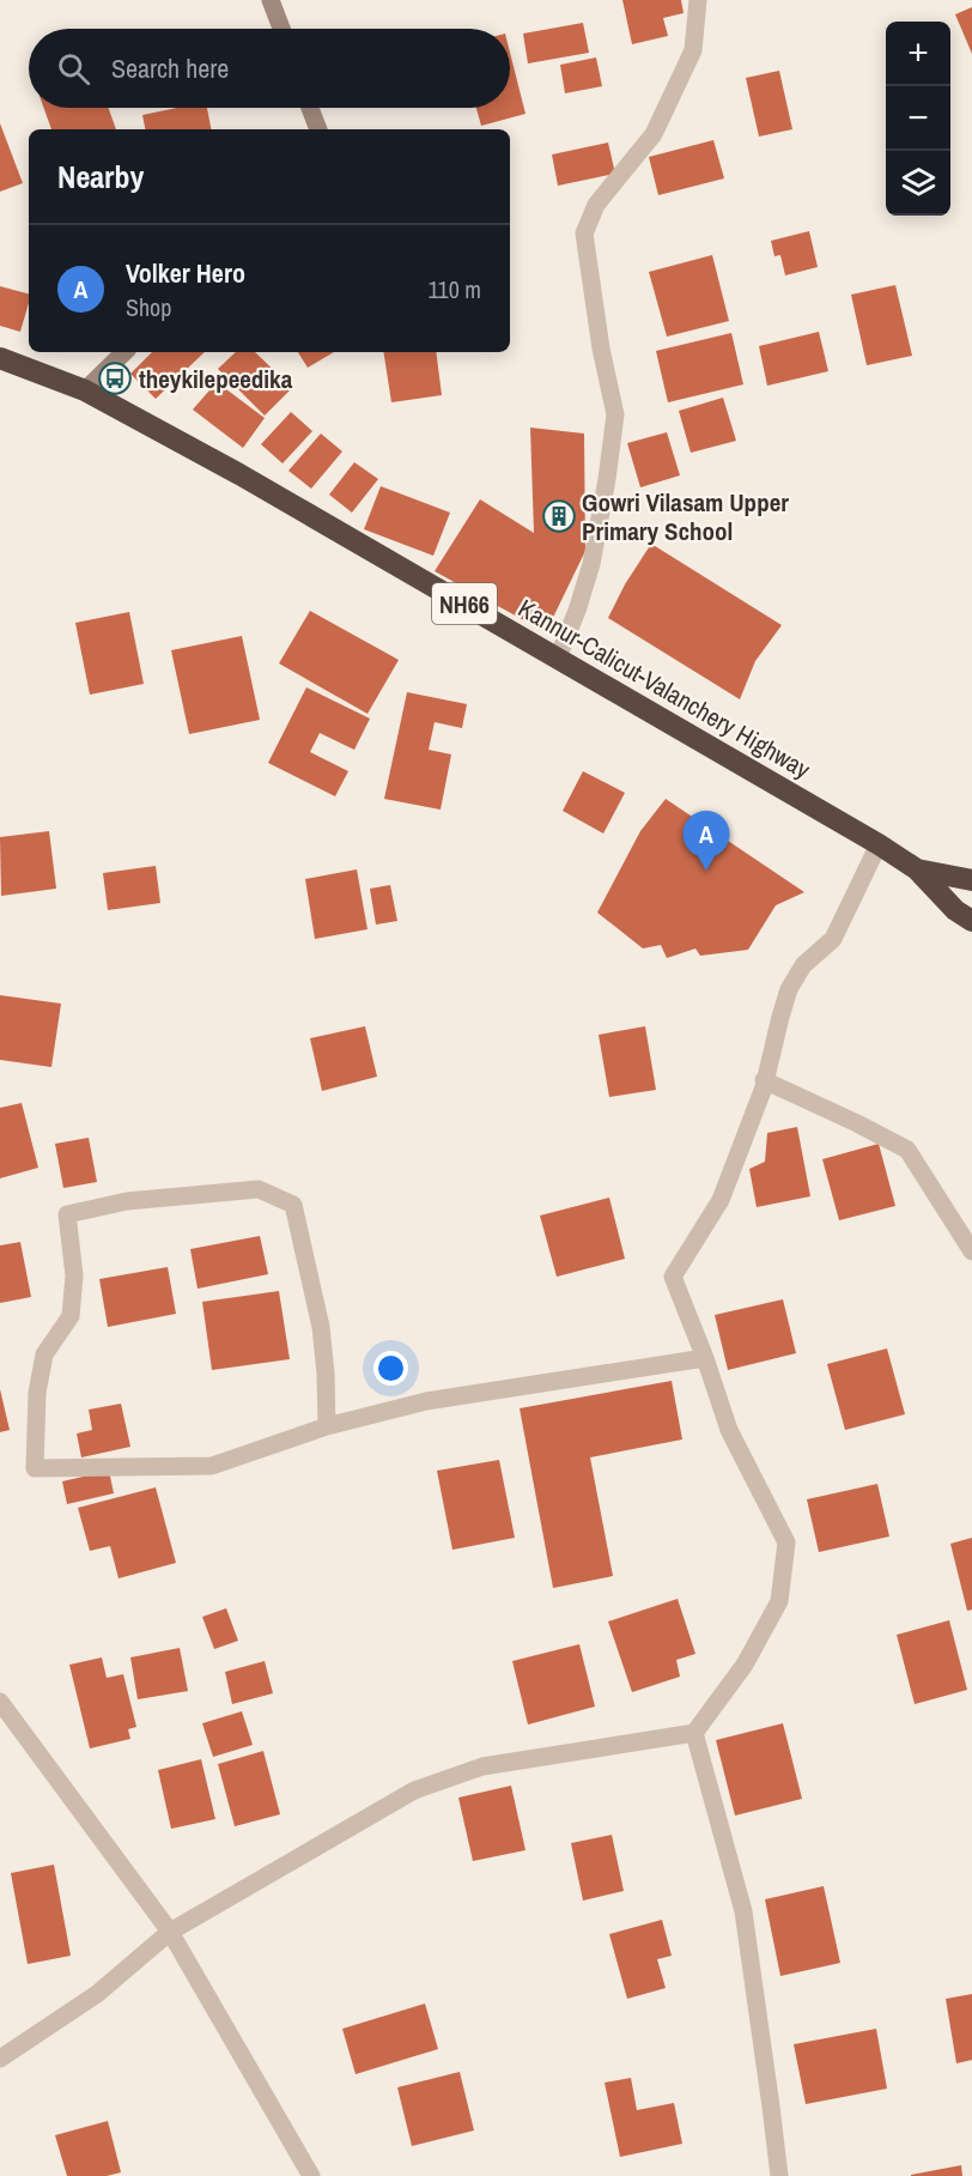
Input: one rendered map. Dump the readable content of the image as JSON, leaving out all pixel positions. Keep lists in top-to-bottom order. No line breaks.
{"streets":{"highway":["NH66","Kannur-Calicut-Valanchery Highway"]},"places":{"bus stop":["theykilepeedika"],"building":["Gowri Vilasam Upper Primary School"]},"page":{"map_buttons":["+","−"],"search":"Search here","heading":"Nearby","list":[{"mark":"A","name":"Volker Hero","note":"Shop","value":"110 m"}],"pins":"A"}}
